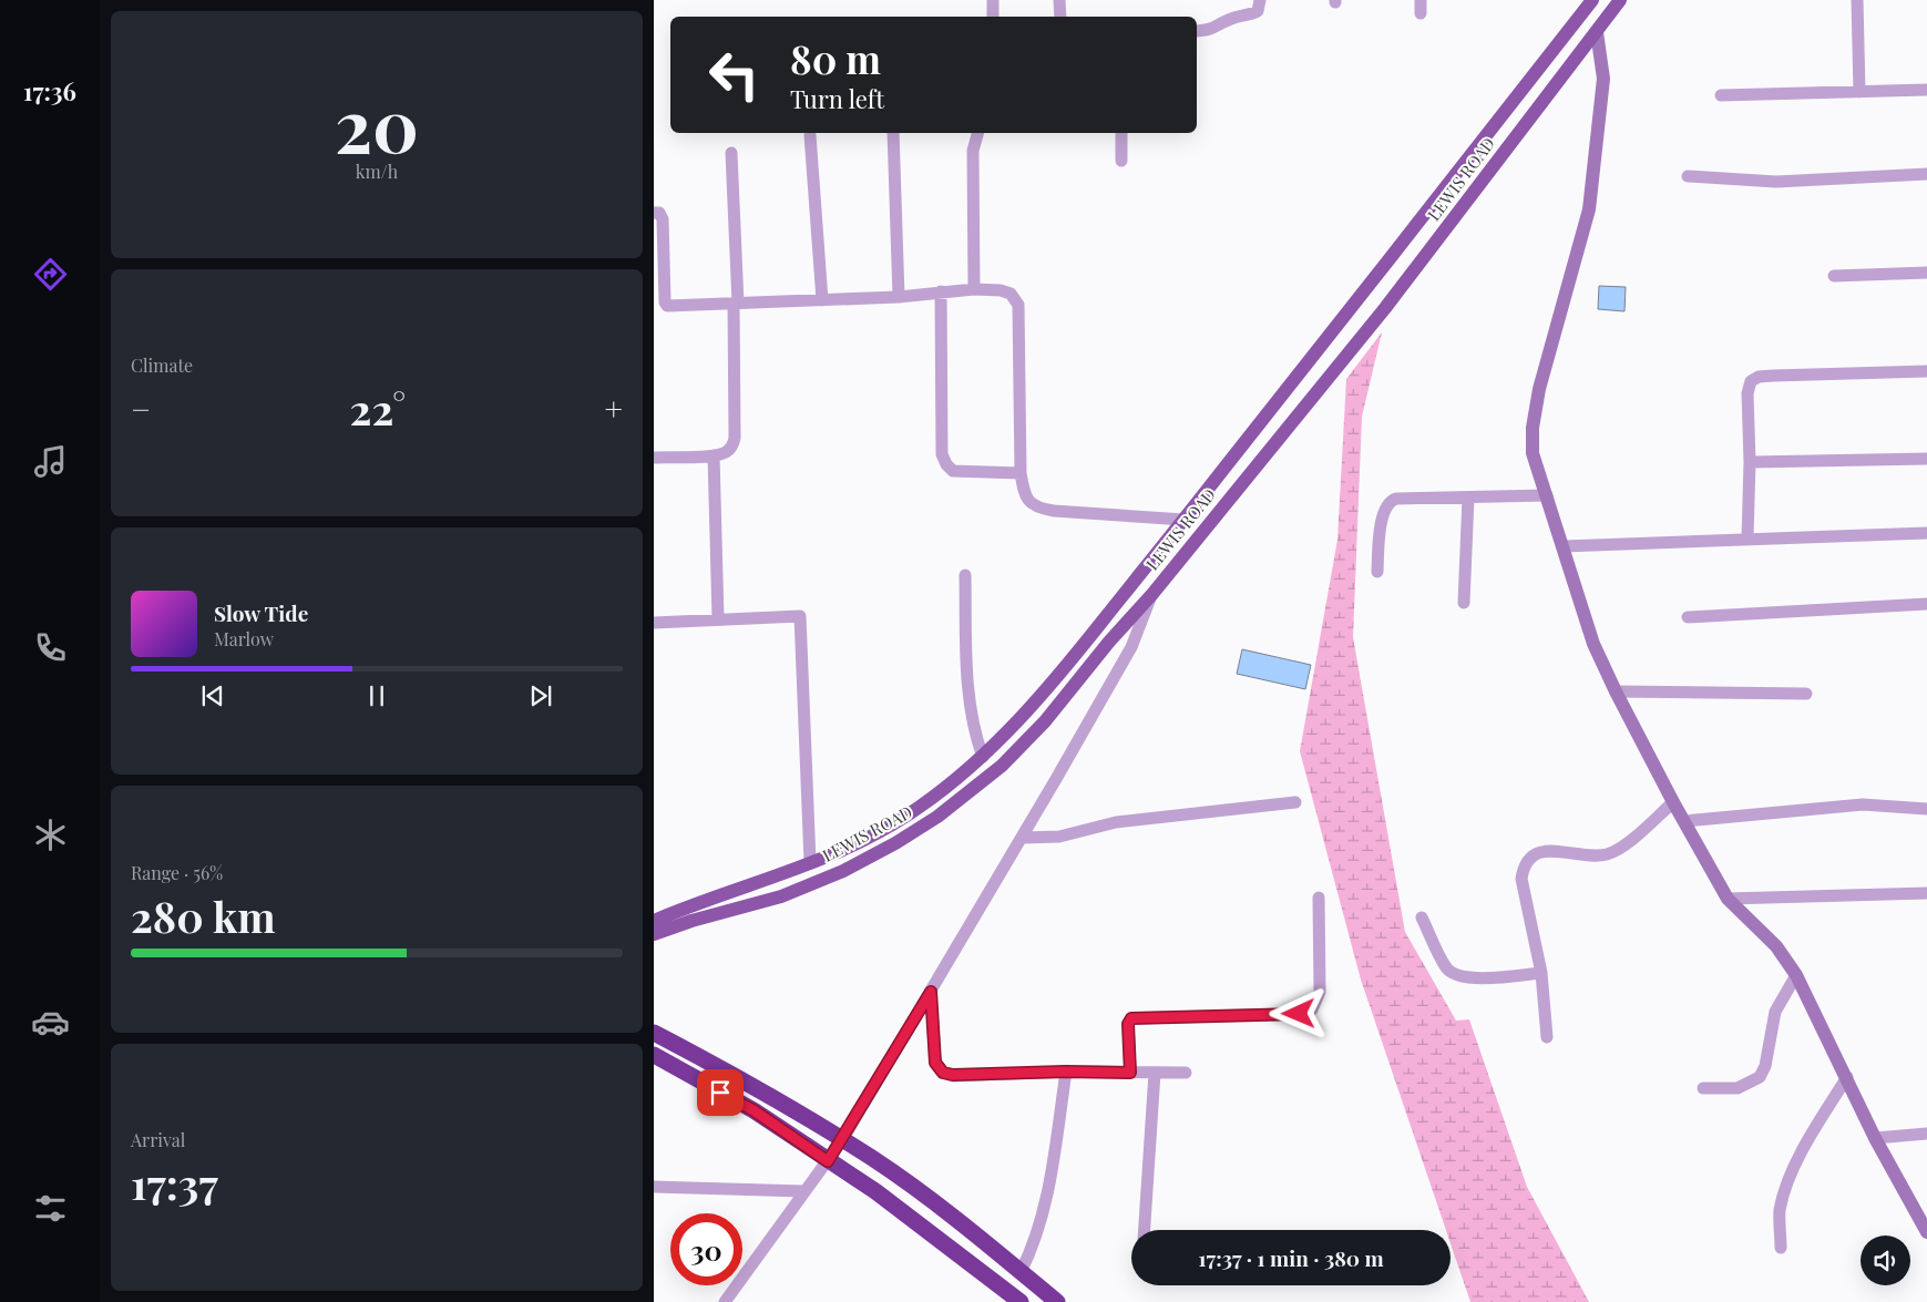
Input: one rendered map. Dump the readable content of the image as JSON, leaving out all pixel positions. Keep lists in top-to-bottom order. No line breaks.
{"streets":{"main road":["LEWIS ROAD"]},"page":{"tabs":"17:36","tile":[["20","km/h"],"Climate",["Range · 56%","280 km"],["Arrival","17:37"]],"turn":["80 m","Turn left"],"heat":["−","22°","+"],"song":["Slow Tide","Marlow"],"limit":"30","trip":"17:37 · 1 min · 380 m"}}
